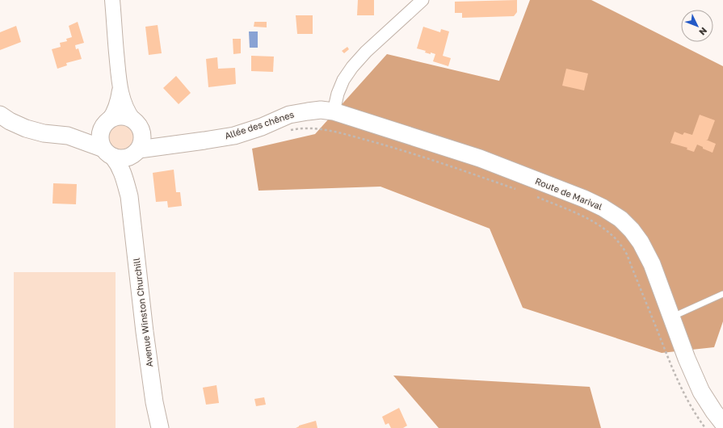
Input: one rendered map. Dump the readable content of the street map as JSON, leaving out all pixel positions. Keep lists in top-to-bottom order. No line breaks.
{"streets":{"main road":["Allée des chênes","Route de Marival","Avenue Winston Churchill"]},"crossings":[["Allée des chênes","Route de Marival"],["Allée des chênes","Avenue Winston Churchill"]],"north":"bottom right"}
